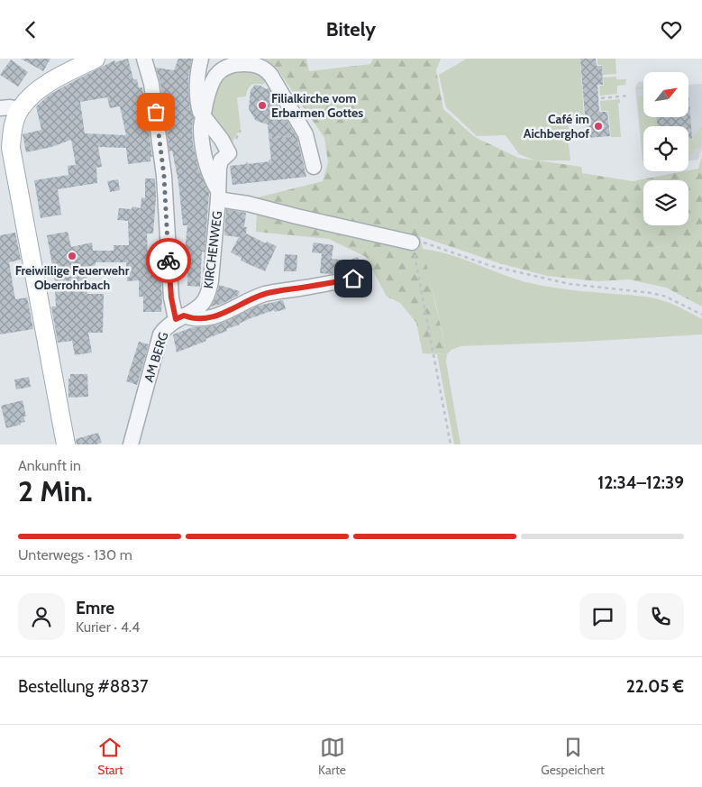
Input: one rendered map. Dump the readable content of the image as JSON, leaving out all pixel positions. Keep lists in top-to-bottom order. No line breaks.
{"streets":{"street":["KIRCHENWEG","AM BERG"]},"crossings":[["KIRCHENWEG","AM BERG"]],"places":["Filialkirche vom Erbarmen Gottes","Café im Aichberghof","Freiwillige Feuerwehr Oberrohrbach"],"north":"top right","page":{"header":"Bitely","heading":["2 Min.","Ankunft in","12:34–12:39"],"panel":["Emre","Kurier · 4.4","Bestellung #8837","22.05 €"],"bar":"Unterwegs · 130 m","tabs":["Start","Karte","Gespeichert"]}}
